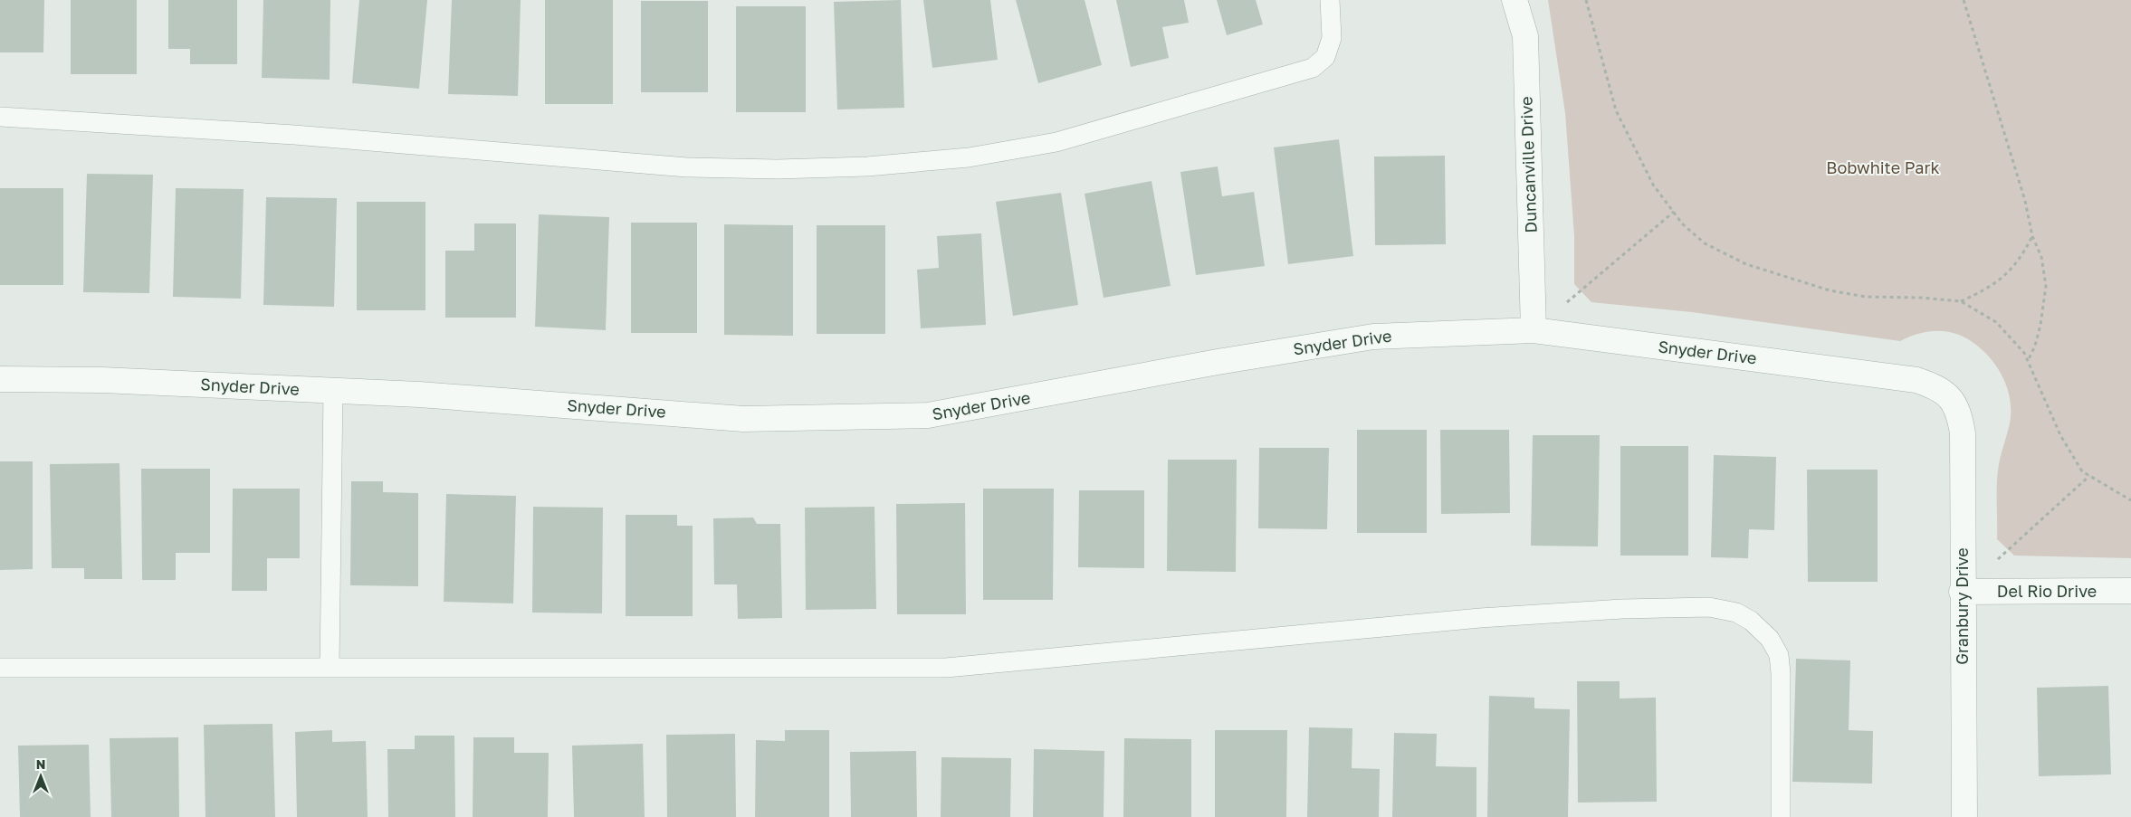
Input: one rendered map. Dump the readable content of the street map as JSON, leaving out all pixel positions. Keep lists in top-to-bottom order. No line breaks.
{"streets":{"street":["Duncanville Drive","Snyder Drive","Del Rio Drive","Granbury Drive"]},"crossings":[["Duncanville Drive","Snyder Drive"],["Snyder Drive","Granbury Drive"],["Del Rio Drive","Granbury Drive"]],"parks":["Bobwhite Park"],"north":"top"}
